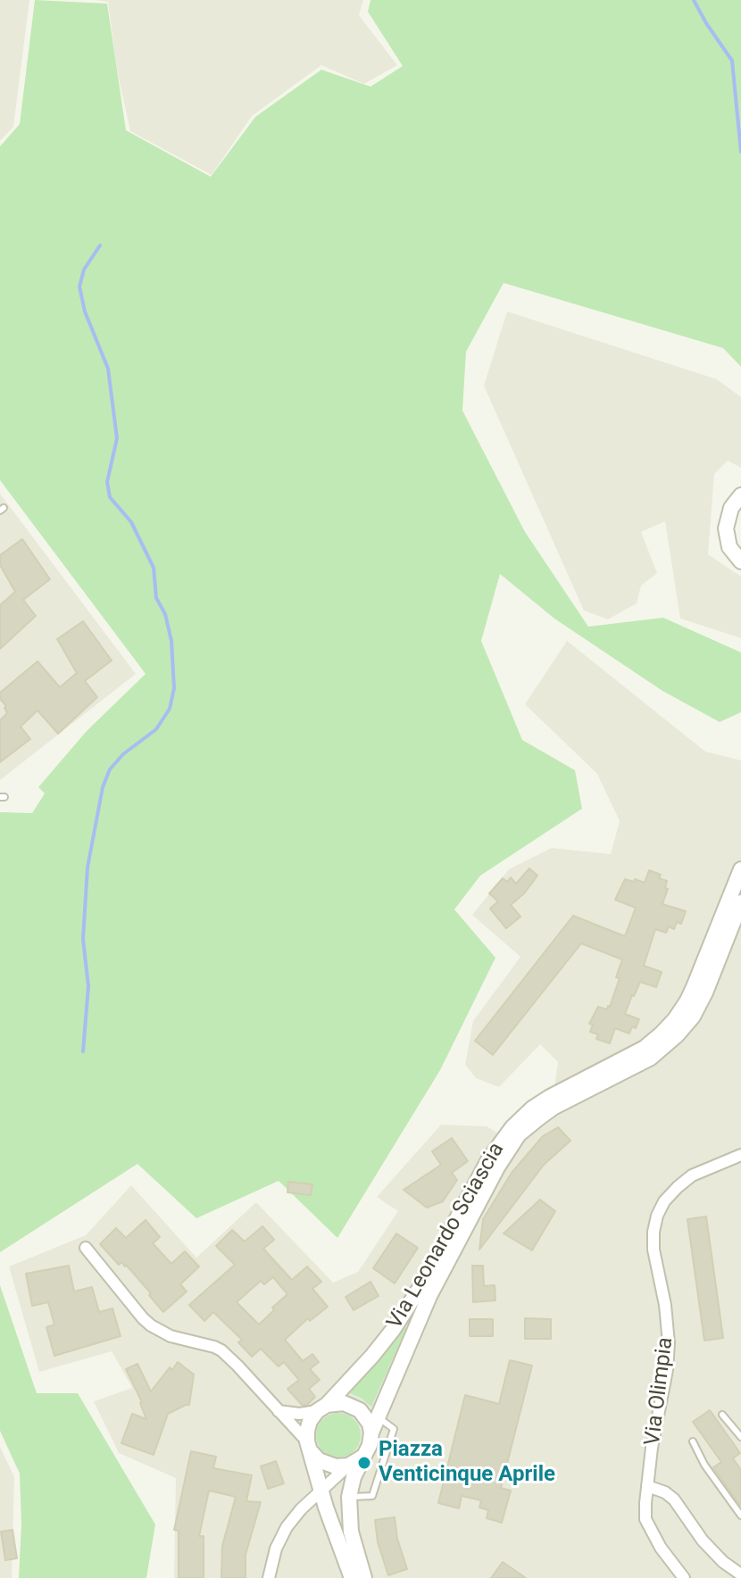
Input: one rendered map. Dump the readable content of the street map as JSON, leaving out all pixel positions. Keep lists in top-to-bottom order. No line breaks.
{"streets":{"street":["Via Leonardo Sciascia","Via Olimpia"]},"places":["Piazza Venticinque Aprile"]}
